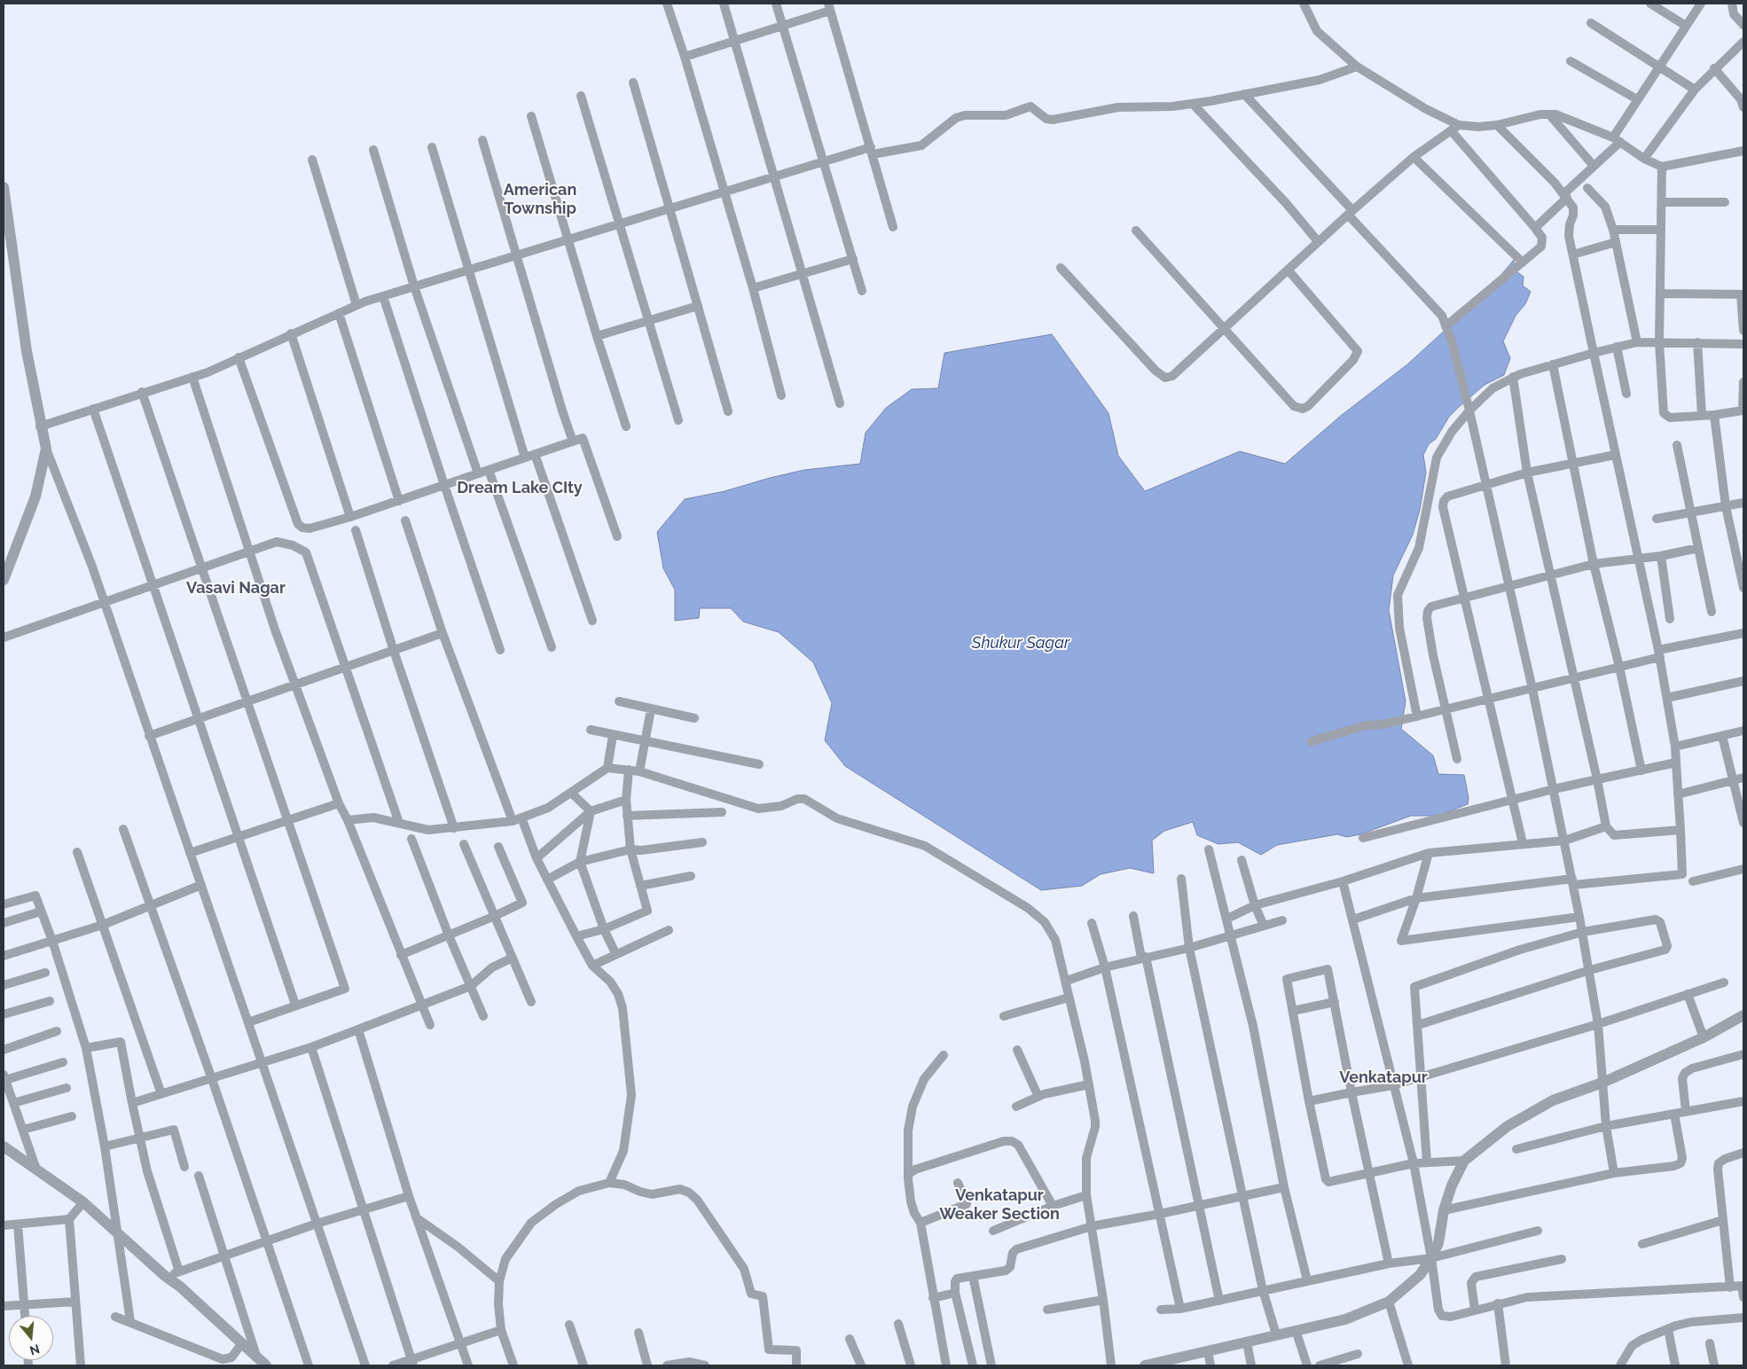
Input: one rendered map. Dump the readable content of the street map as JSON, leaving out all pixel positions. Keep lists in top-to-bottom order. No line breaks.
{"districts":["American Township","Dream Lake CIty","Vasavi Nagar","Venkatapur","Venkatapur Weaker Section"],"water":["Shukur Sagar"],"north":"bottom"}
